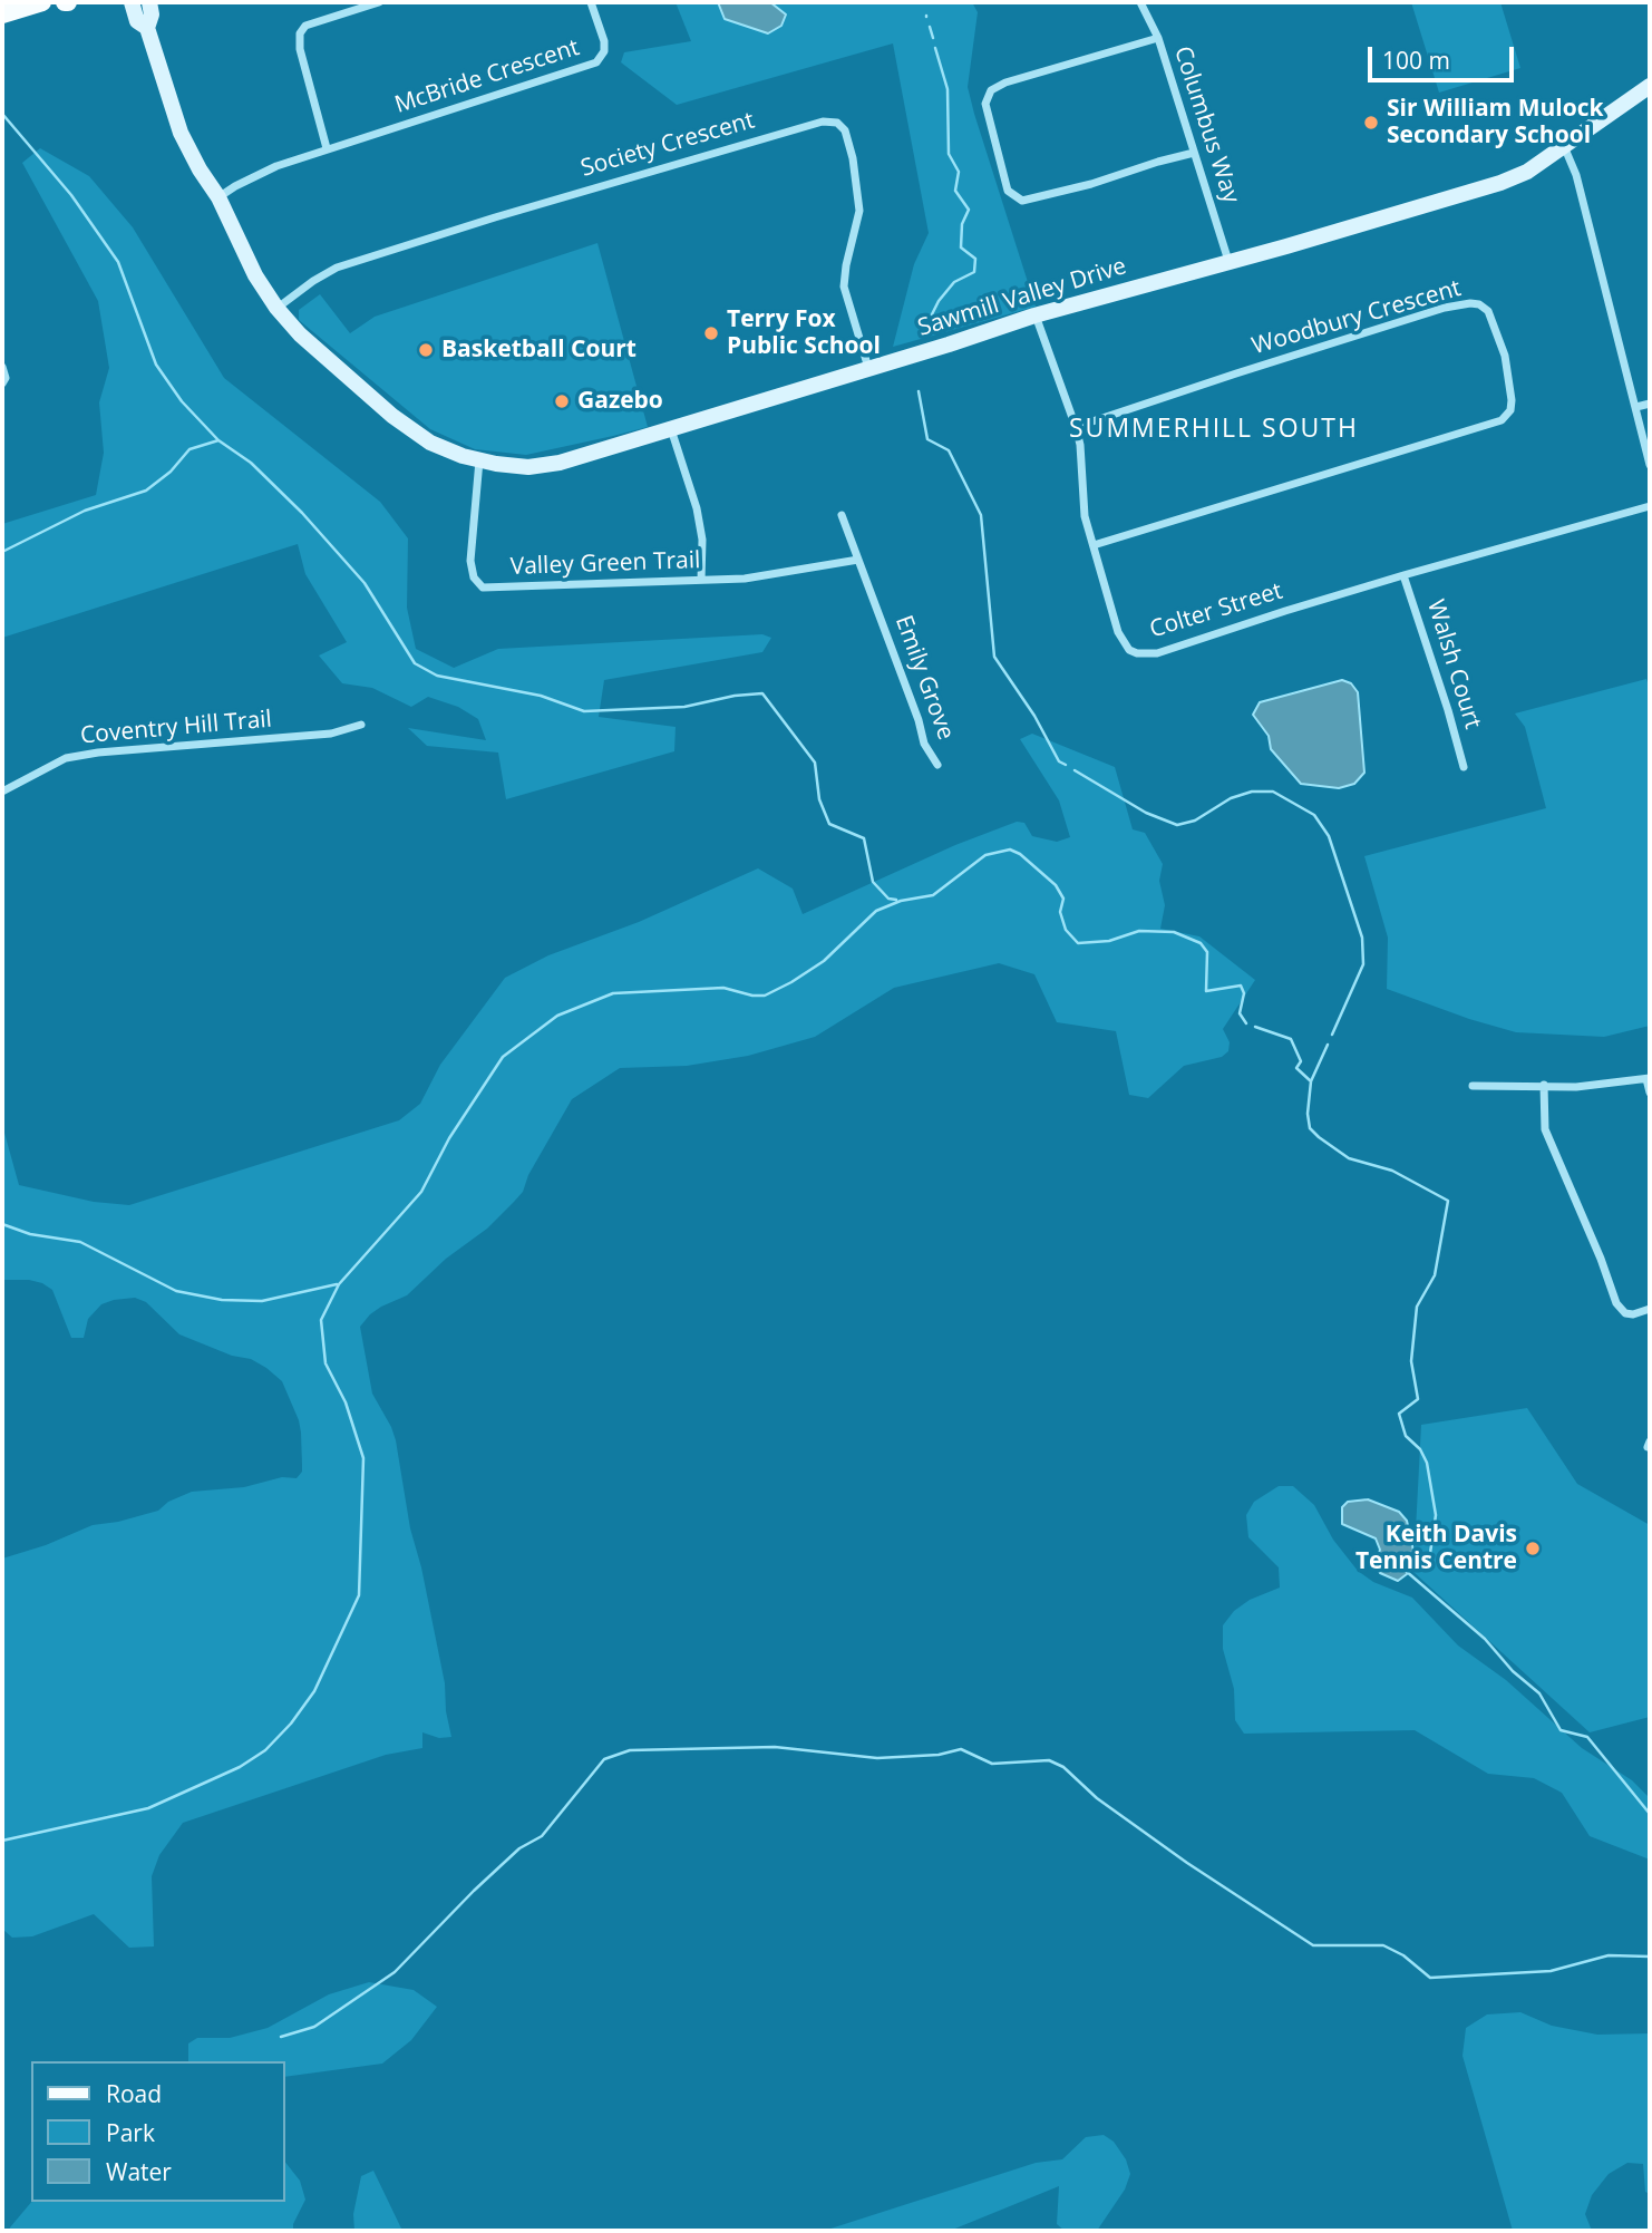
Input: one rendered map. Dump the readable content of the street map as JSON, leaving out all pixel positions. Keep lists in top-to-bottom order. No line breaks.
{"streets":{"street":["McBride Crescent","Columbus Way","Society Crescent","Sawmill Valley Drive","Woodbury Crescent","Valley Green Trail","Colter Street","Walsh Court","Emily Grove","Coventry Hill Trail"]},"crossings":[["McBride Crescent","Sawmill Valley Drive"],["Columbus Way","Sawmill Valley Drive"],["Society Crescent","Sawmill Valley Drive"],["Sawmill Valley Drive","Valley Green Trail"],["Sawmill Valley Drive","Colter Street"],["Woodbury Crescent","Colter Street"],["Valley Green Trail","Emily Grove"],["Colter Street","Walsh Court"]],"districts":["SUMMERHILL SOUTH"],"places":["Sir William Mulock Secondary School","Terry Fox Public School","Basketball Court","Gazebo","Keith Davis Tennis Centre"],"legend":["Road","Park","Water"],"scale_bar":"100 m"}
